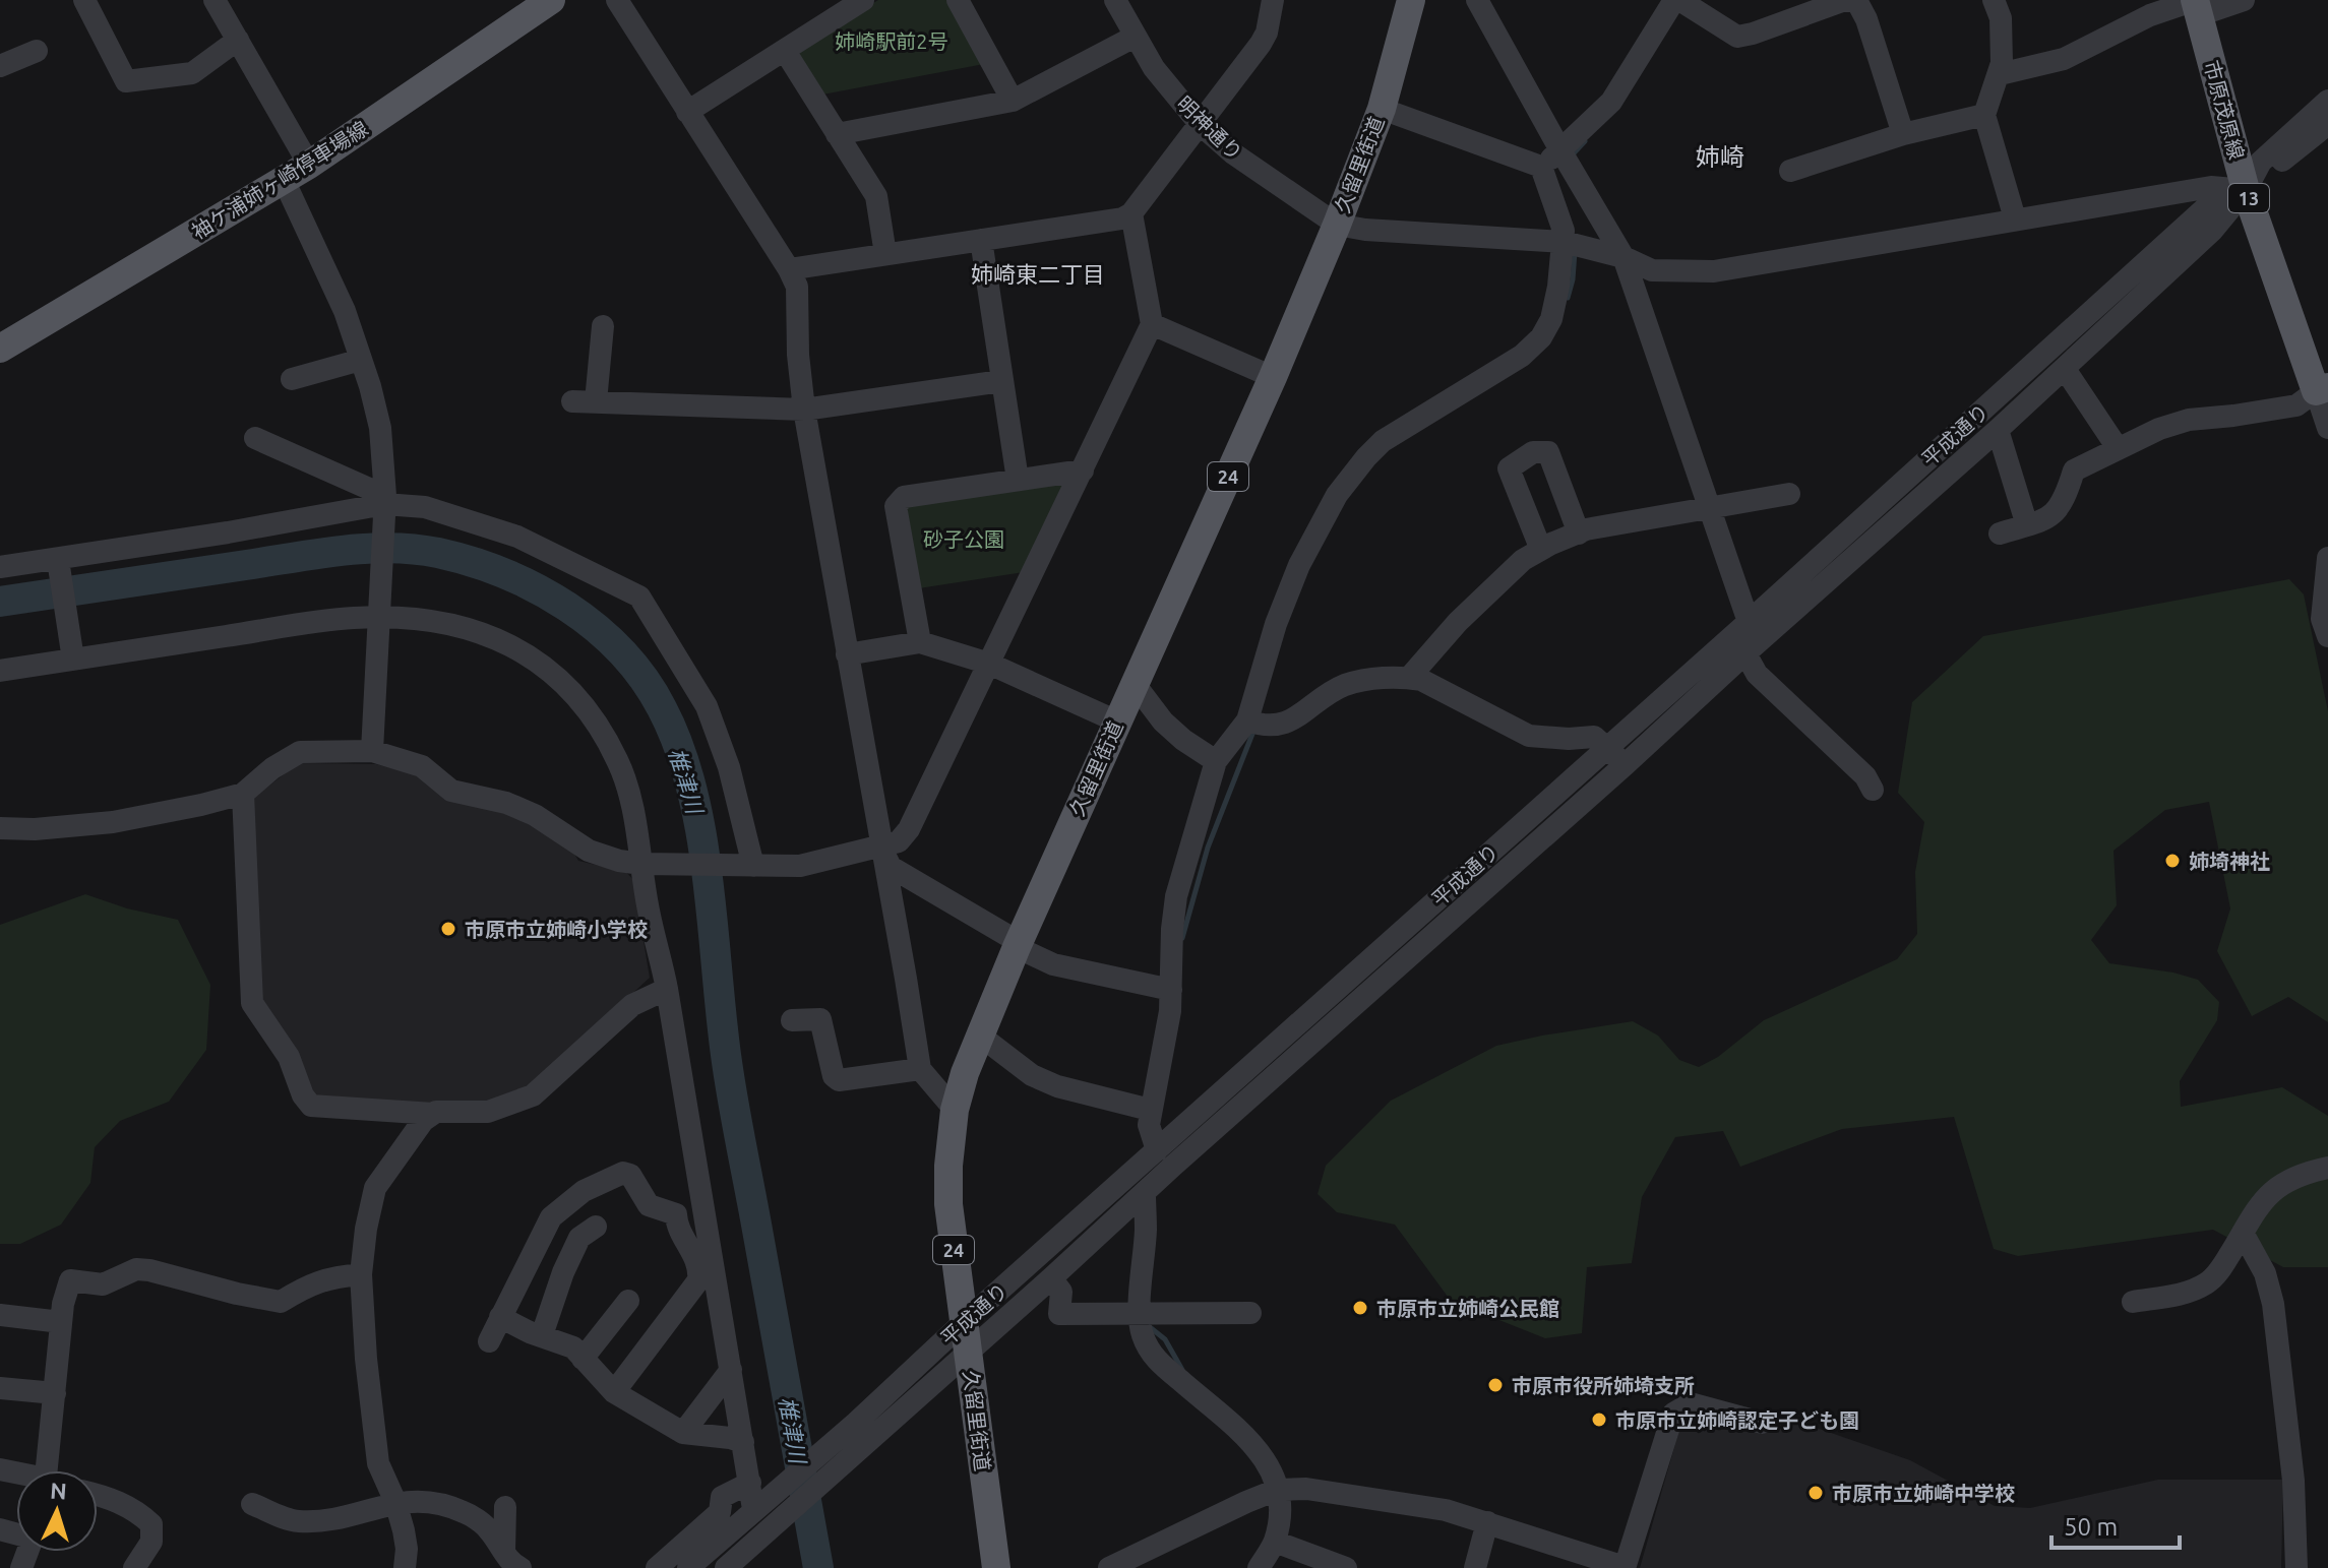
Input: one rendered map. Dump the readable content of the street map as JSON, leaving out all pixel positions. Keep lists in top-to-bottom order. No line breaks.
{"streets":{"main road":["市原茂原線","久留里街道","袖ケ浦姉ヶ崎停車場線","13","24"],"street":["明神通り","平成通り"]},"crossings":[["市原茂原線","平成通り"],["明神通り","久留里街道"],["久留里街道","平成通り"]],"districts":["姉崎","姉崎東二丁目"],"water":["椎津川"],"parks":["姉崎駅前2号","砂子公園"],"places":["姉埼神社","市原市立姉崎小学校","市原市立姉崎公民館","市原市役所姉埼支所","市原市立姉崎認定子ども園","市原市立姉崎中学校"],"scale_bar":"50 m","north":"top"}
